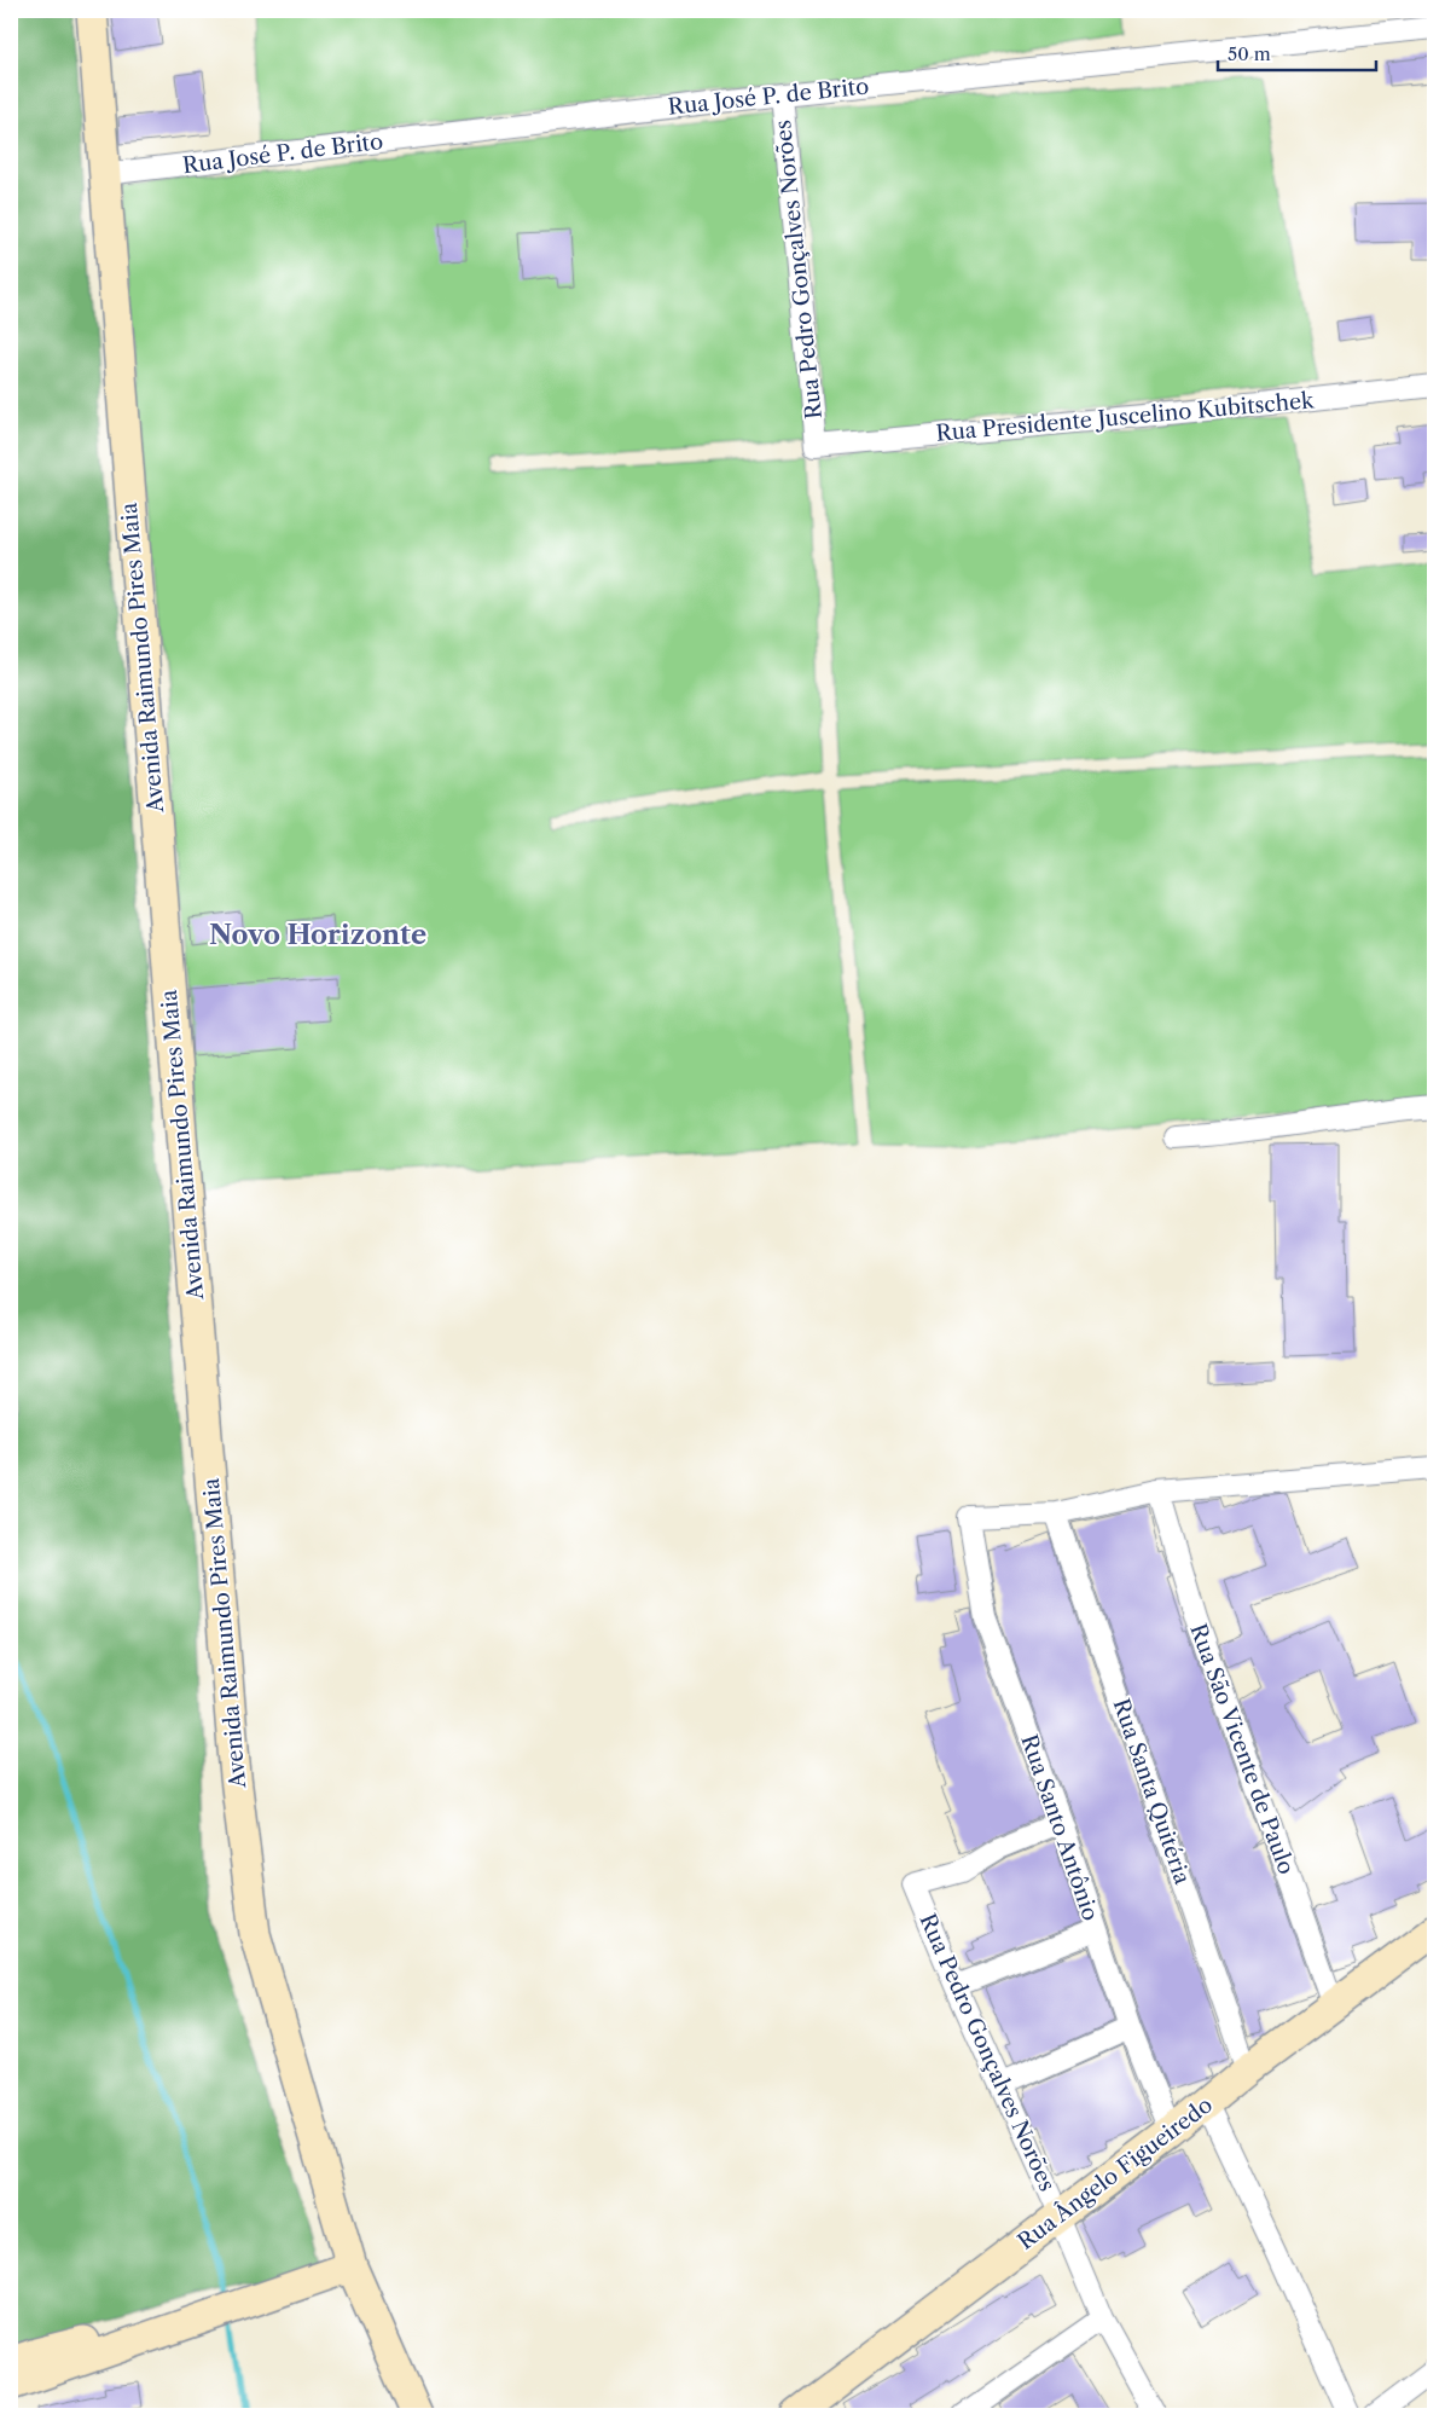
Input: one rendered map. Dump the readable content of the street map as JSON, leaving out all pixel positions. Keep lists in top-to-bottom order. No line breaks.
{"streets":{"street":["Rua José P. de Brito","Rua Pedro Gonçalves Norões","Rua Presidente Juscelino Kubitschek","Avenida Raimundo Pires Maia","Rua São Vicente de Paulo","Rua Santa Quitéria","Rua Santo Antônio","Rua Ângelo Figueiredo"]},"crossings":[["Rua José P. de Brito","Rua Pedro Gonçalves Norões"],["Rua José P. de Brito","Avenida Raimundo Pires Maia"],["Rua Pedro Gonçalves Norões","Rua Presidente Juscelino Kubitschek"],["Rua Pedro Gonçalves Norões","Rua Santo Antônio"],["Rua Pedro Gonçalves Norões","Rua Ângelo Figueiredo"],["Rua São Vicente de Paulo","Rua Ângelo Figueiredo"],["Rua Santa Quitéria","Rua Santo Antônio"],["Rua Santa Quitéria","Rua Ângelo Figueiredo"],["Rua Santo Antônio","Rua Ângelo Figueiredo"]],"districts":["Novo Horizonte"],"scale_bar":"50 m"}
